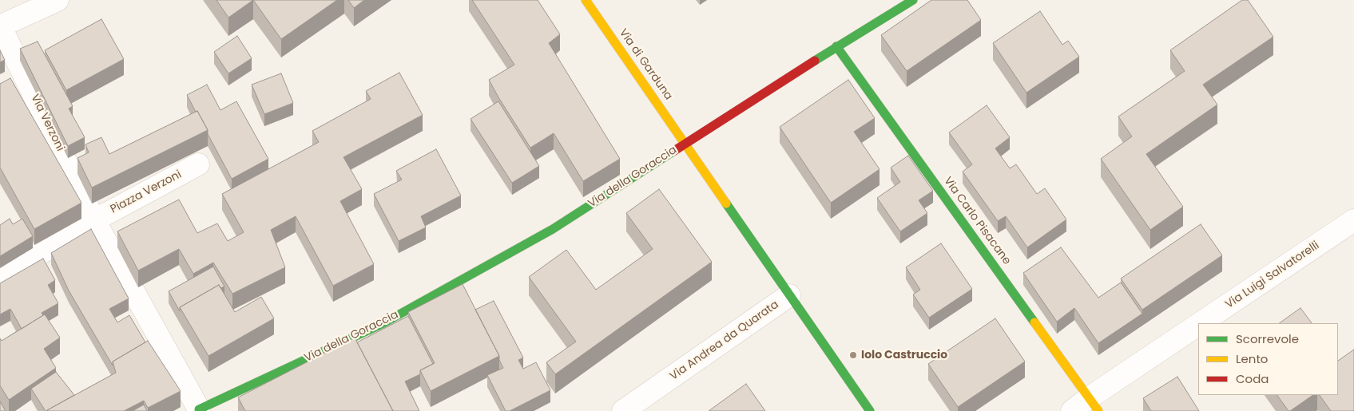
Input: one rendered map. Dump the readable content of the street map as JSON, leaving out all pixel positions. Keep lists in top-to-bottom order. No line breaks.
{"streets":{"street":["Via di Garduna","Via Verzoni","Via della Goraccia","Piazza Verzoni","Via Carlo Pisacane","Via Luigi Salvatorelli","Via Andrea da Quarata"]},"crossings":[["Via di Garduna","Via della Goraccia"],["Via di Garduna","Via Andrea da Quarata"],["Via Verzoni","Via della Goraccia"],["Via Verzoni","Piazza Verzoni"],["Via della Goraccia","Piazza Verzoni"],["Via della Goraccia","Via Carlo Pisacane"],["Via Carlo Pisacane","Via Luigi Salvatorelli"]],"places":["Iolo Castruccio"],"legend":["Scorrevole","Lento","Coda"]}
